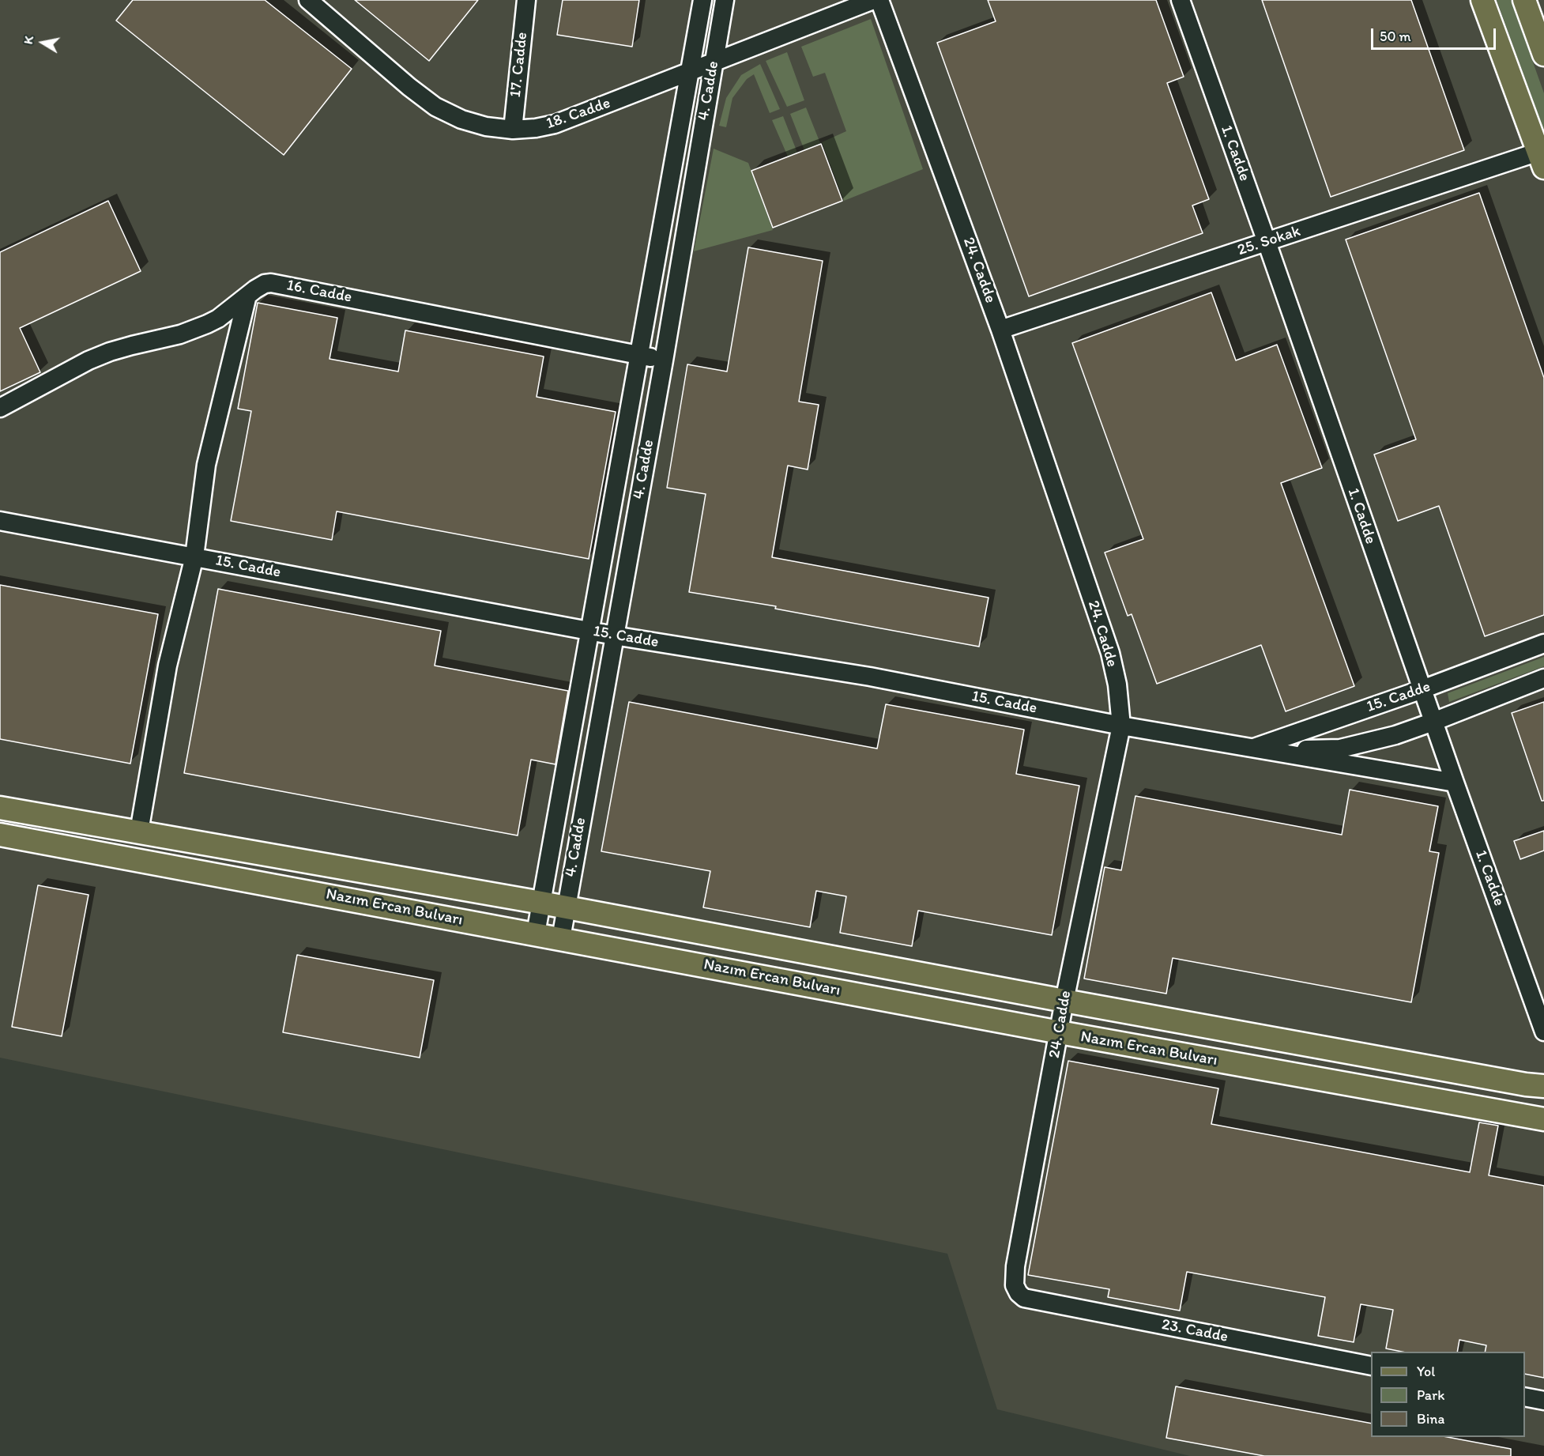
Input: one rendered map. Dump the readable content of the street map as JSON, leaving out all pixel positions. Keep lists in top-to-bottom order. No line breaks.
{"streets":{"main road":["Nazım Ercan Bulvarı"],"street":["17. Cadde","4. Cadde","18. Cadde","1. Cadde","25. Sokak","24. Cadde","16. Cadde","15. Cadde","23. Cadde"]},"crossings":[["17. Cadde","18. Cadde"],["4. Cadde","18. Cadde"],["4. Cadde","16. Cadde"],["4. Cadde","15. Cadde"],["4. Cadde","Nazım Ercan Bulvarı"],["1. Cadde","25. Sokak"],["1. Cadde","15. Cadde"],["25. Sokak","24. Cadde"],["24. Cadde","15. Cadde"],["24. Cadde","Nazım Ercan Bulvarı"],["24. Cadde","23. Cadde"]],"legend":["Yol","Park","Bina"],"scale_bar":"50 m","north":"left"}
